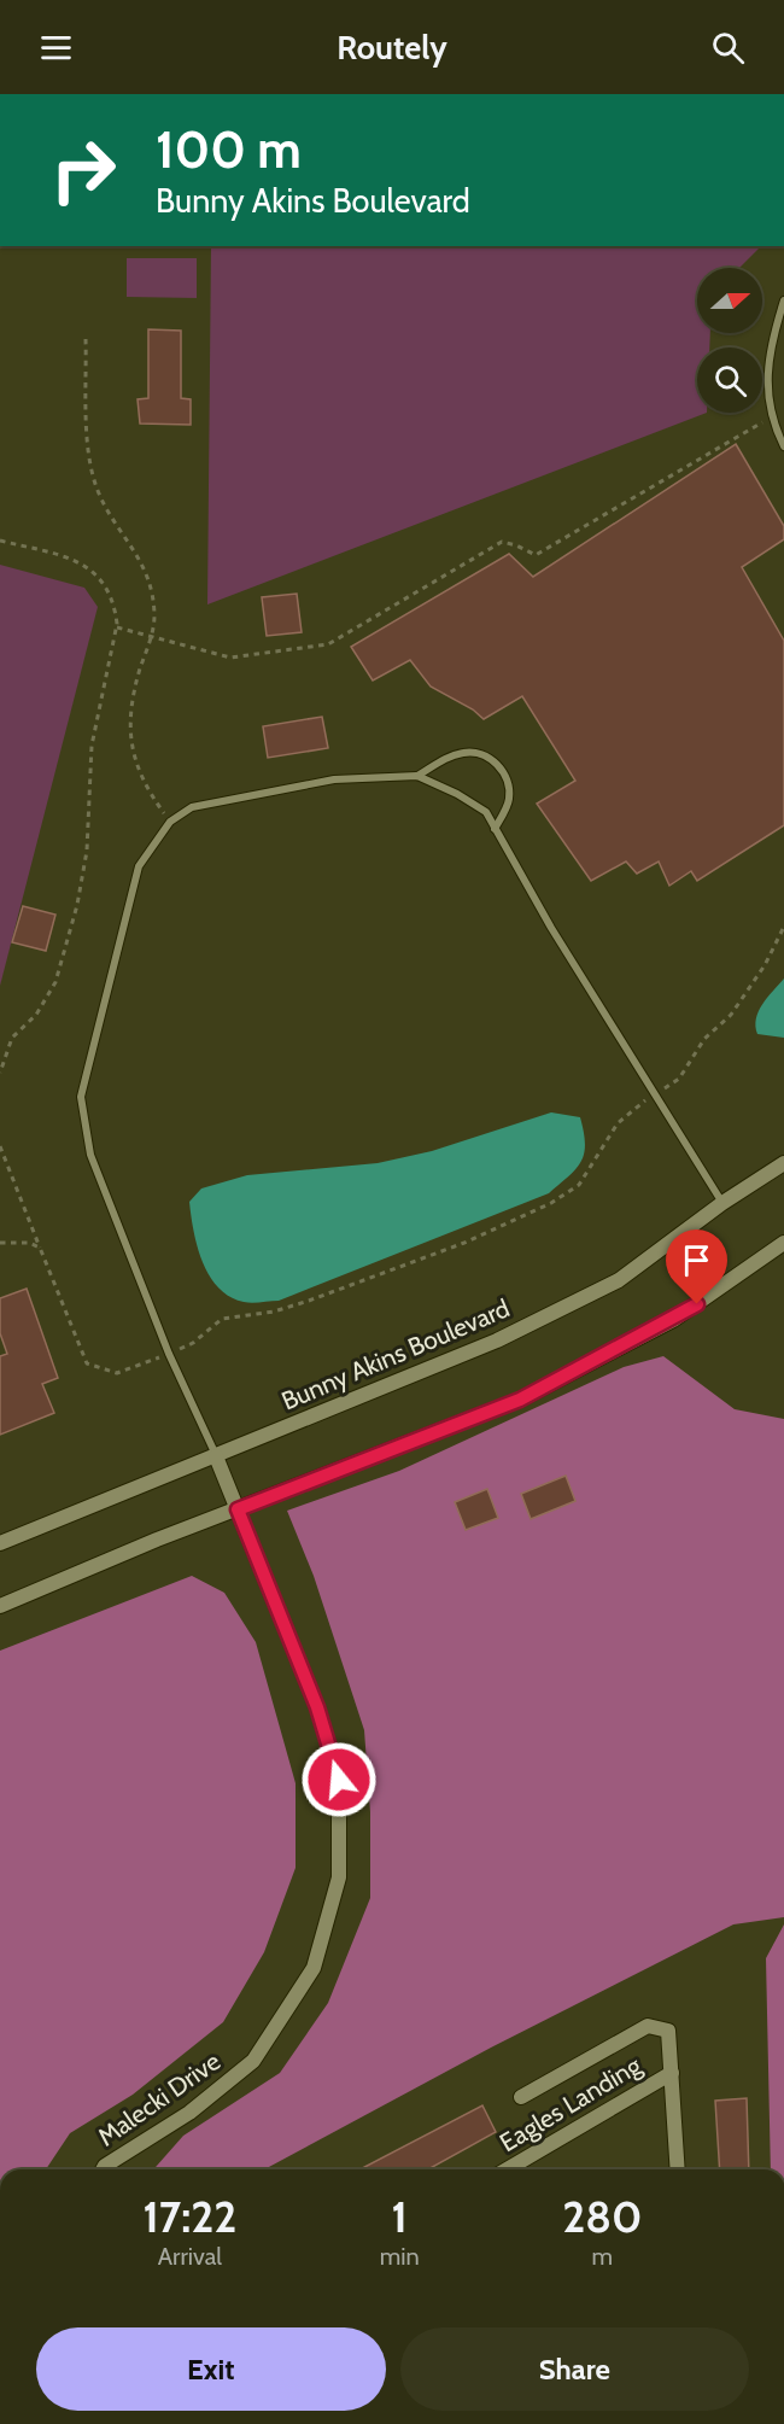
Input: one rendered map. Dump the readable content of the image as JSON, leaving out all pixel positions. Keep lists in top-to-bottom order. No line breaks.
{"streets":{"street":["Bunny Akins Boulevard","Malecki Drive","Eagles Landing"]},"crossings":[["Bunny Akins Boulevard","Malecki Drive"]],"north":"right","page":{"header":"Routely","turn":["100 m","Bunny Akins Boulevard"],"eta":["17:22","Arrival","1","min","280","m"],"buttons":["Exit","Share"]}}
